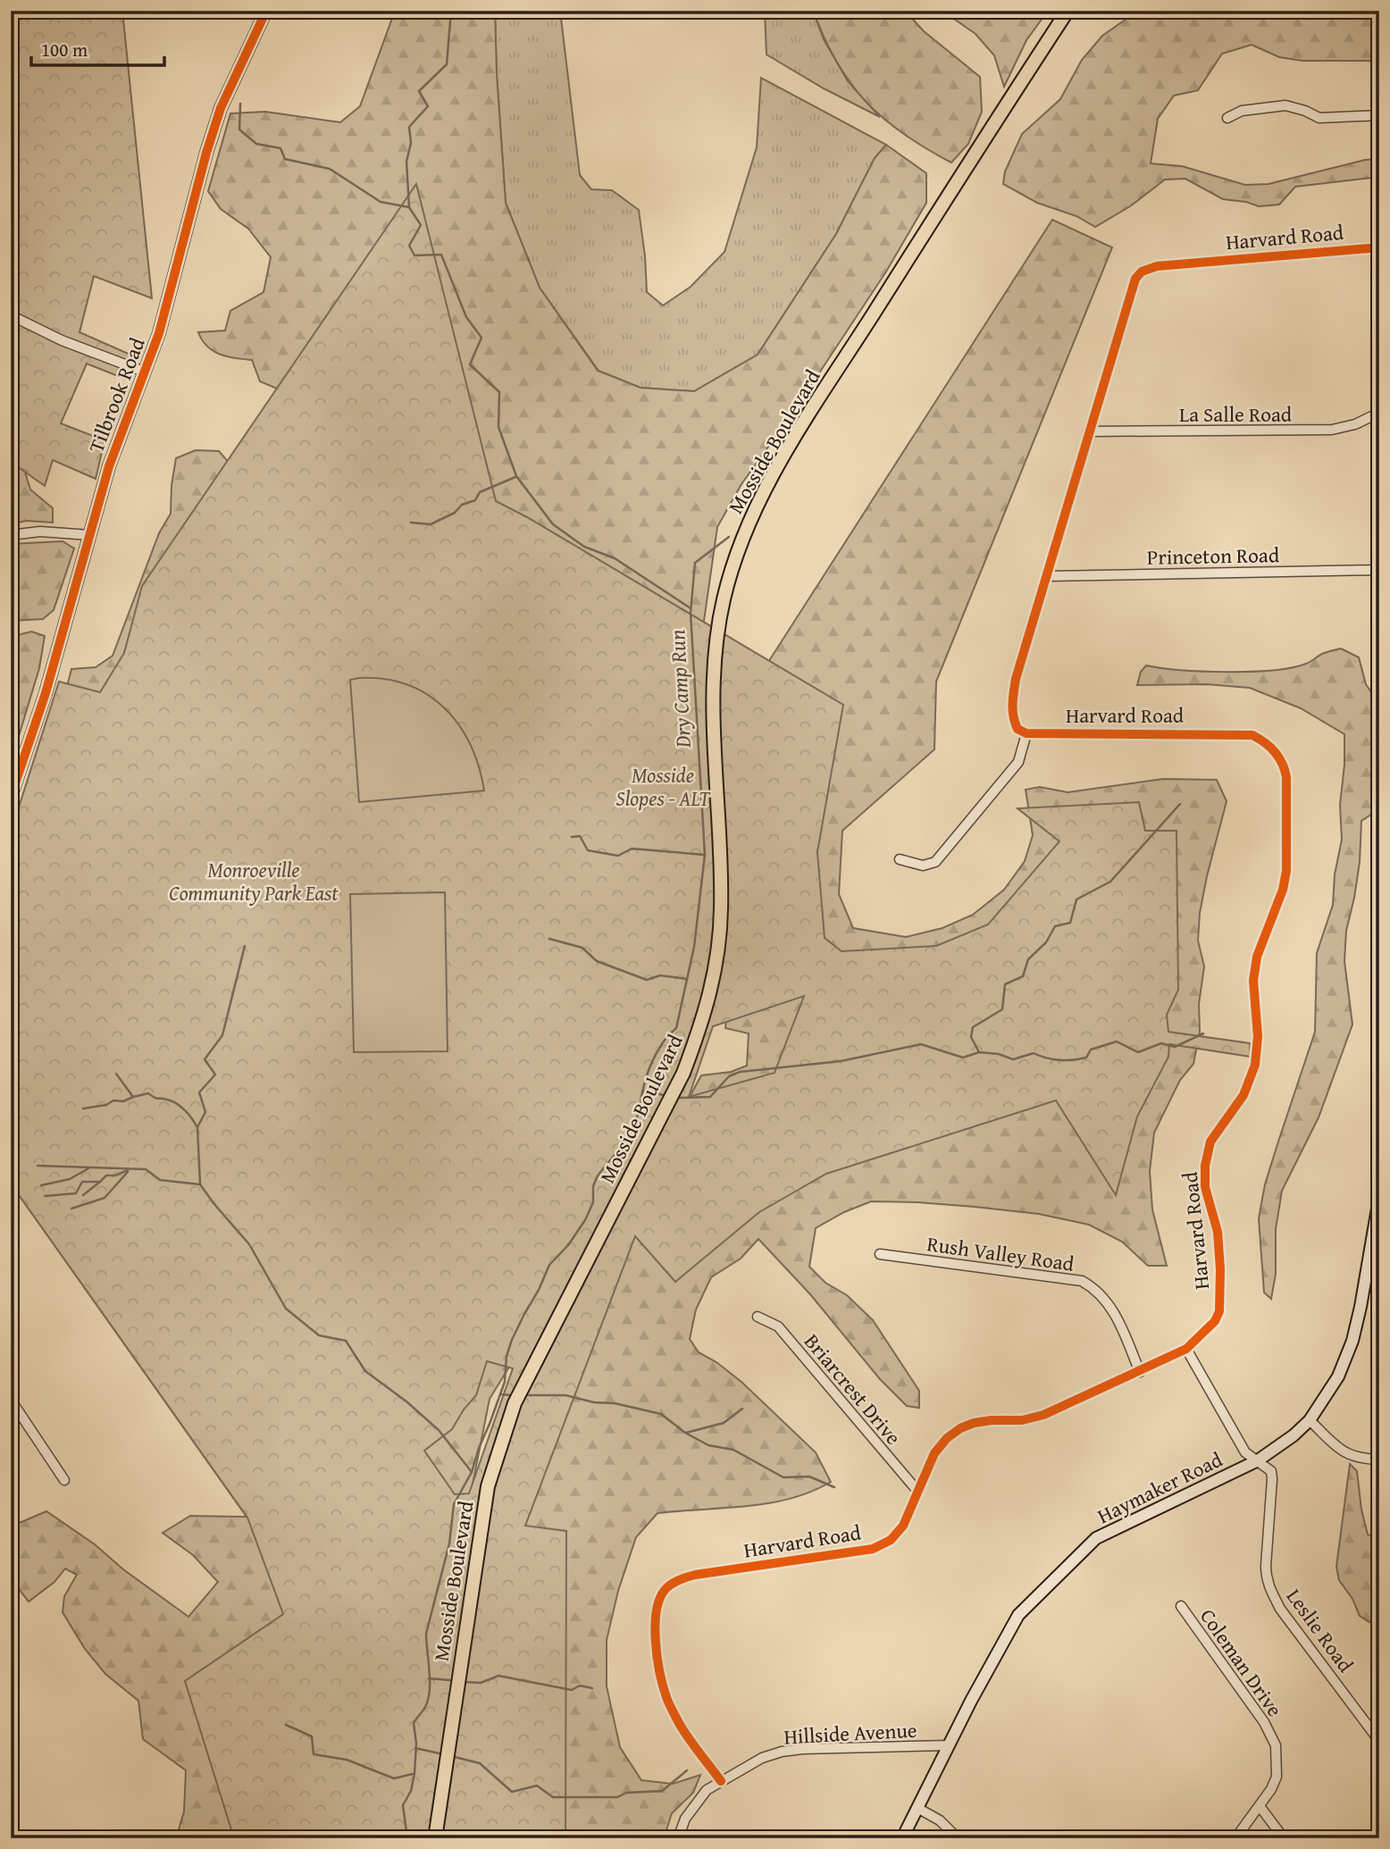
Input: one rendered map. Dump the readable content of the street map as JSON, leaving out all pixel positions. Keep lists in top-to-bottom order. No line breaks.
{"streets":{"main road":["Tilbrook Road","Mosside Boulevard","Haymaker Road"],"street":["Harvard Road","La Salle Road","Princeton Road","Rush Valley Road","Briarcrest Drive","Leslie Road","Coleman Drive","Hillside Avenue"]},"crossings":[["Harvard Road","La Salle Road"],["Harvard Road","Princeton Road"],["Harvard Road","Rush Valley Road"],["Harvard Road","Briarcrest Drive"],["Harvard Road","Hillside Avenue"],["Haymaker Road","Leslie Road"],["Haymaker Road","Hillside Avenue"]],"water":["Dry Camp Run"],"parks":["Mosside Slopes - ALT","Monroeville Community Park East"],"scale_bar":"100 m"}
